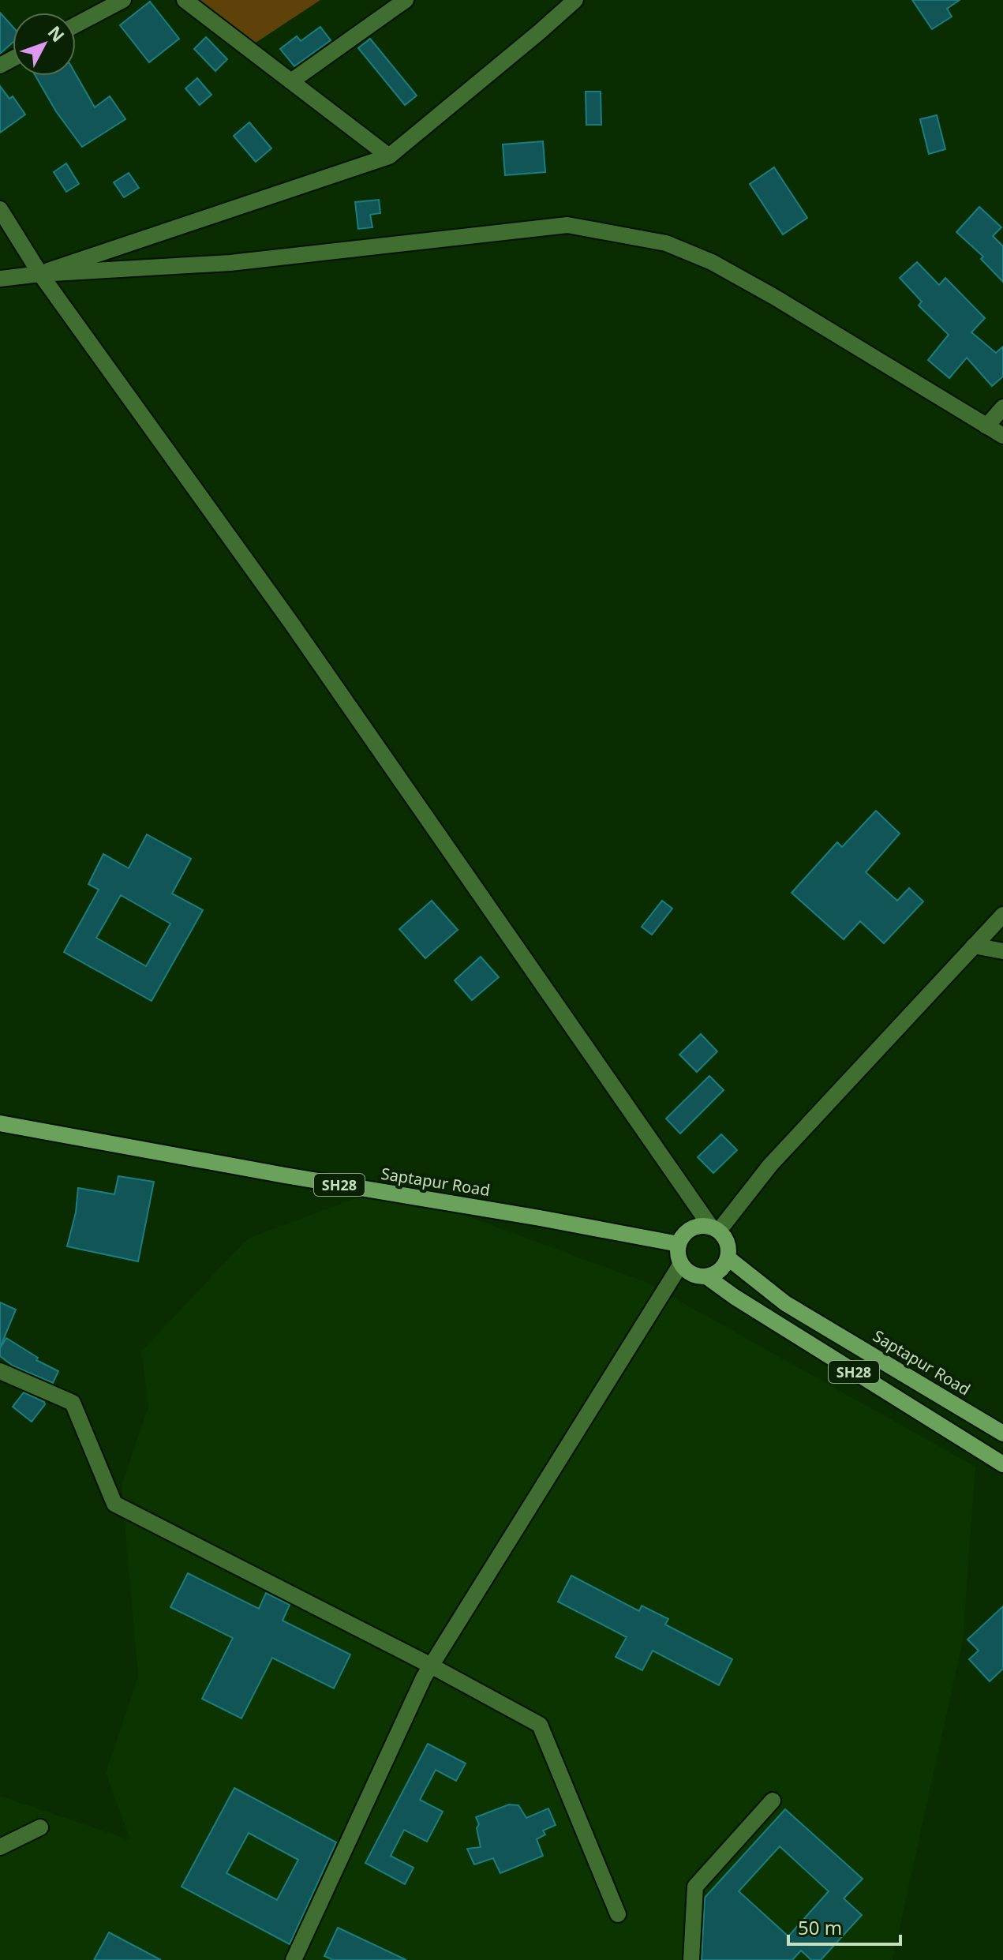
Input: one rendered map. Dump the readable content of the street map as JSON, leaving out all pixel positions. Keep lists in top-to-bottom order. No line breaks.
{"streets":{"main road":["Saptapur Road","SH28"]},"crossings":[["Saptapur Road","SH28"]],"scale_bar":"50 m","north":"top right"}
